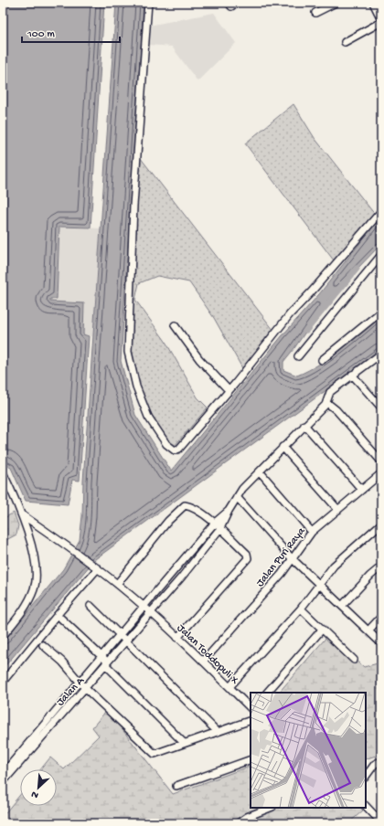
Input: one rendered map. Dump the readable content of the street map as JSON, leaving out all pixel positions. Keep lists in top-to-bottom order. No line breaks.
{"streets":{"street":["Jalan Puri Raya","Jalan Toddopuli X","Jalan A"]},"crossings":[["Jalan Puri Raya","Jalan Toddopuli X"],["Jalan Toddopuli X","Jalan A"]],"scale_bar":"100 m","north":"bottom left"}
